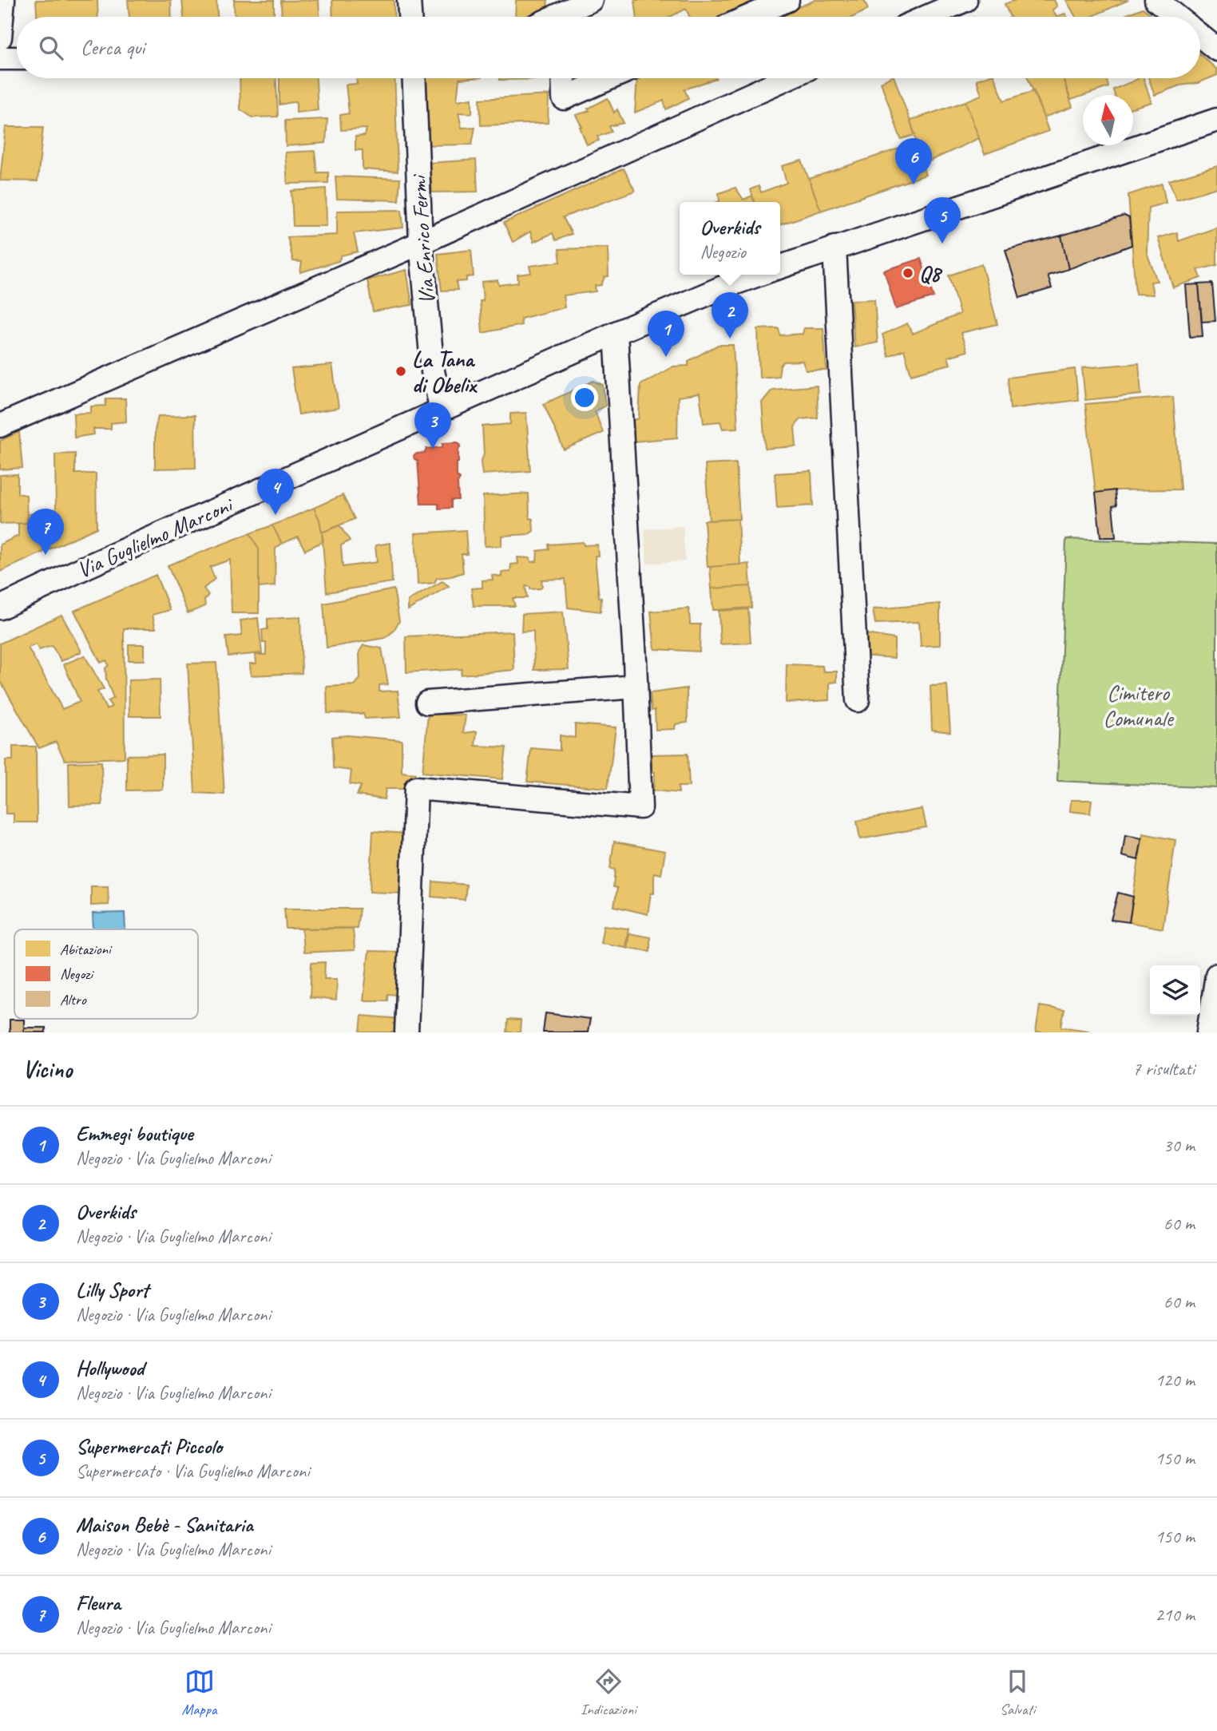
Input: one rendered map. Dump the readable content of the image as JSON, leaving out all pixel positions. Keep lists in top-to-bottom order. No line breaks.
{"streets":{"street":["Via Enrico Fermi","Via Guglielmo Marconi"]},"crossings":[["Via Enrico Fermi","Via Guglielmo Marconi"]],"parks":["Cimitero Comunale"],"places":["Q8","La Tana di Obelix"],"legend":["Abitazioni","Negozi","Altro"],"north":"top","page":{"search":"Cerca qui","pins":["6","5","2","1","3","4","7"],"popup":["Overkids","Negozio"],"heading":["Vicino","7 risultati"],"list":[{"mark":"1","name":"Emmegi boutique","note":"Negozio · Via Guglielmo Marconi","value":"30 m"},{"mark":"2","name":"Overkids","note":"Negozio · Via Guglielmo Marconi","value":"60 m"},{"mark":"3","name":"Lilly Sport","note":"Negozio · Via Guglielmo Marconi","value":"60 m"},{"mark":"4","name":"Hollywood","note":"Negozio · Via Guglielmo Marconi","value":"120 m"},{"mark":"5","name":"Supermercati Piccolo","note":"Supermercato · Via Guglielmo Marconi","value":"150 m"},{"mark":"6","name":"Maison Bebè - Sanitaria","note":"Negozio · Via Guglielmo Marconi","value":"150 m"},{"mark":"7","name":"Fleura","note":"Negozio · Via Guglielmo Marconi","value":"210 m"}],"nav":["Mappa","Indicazioni","Salvati"]}}
